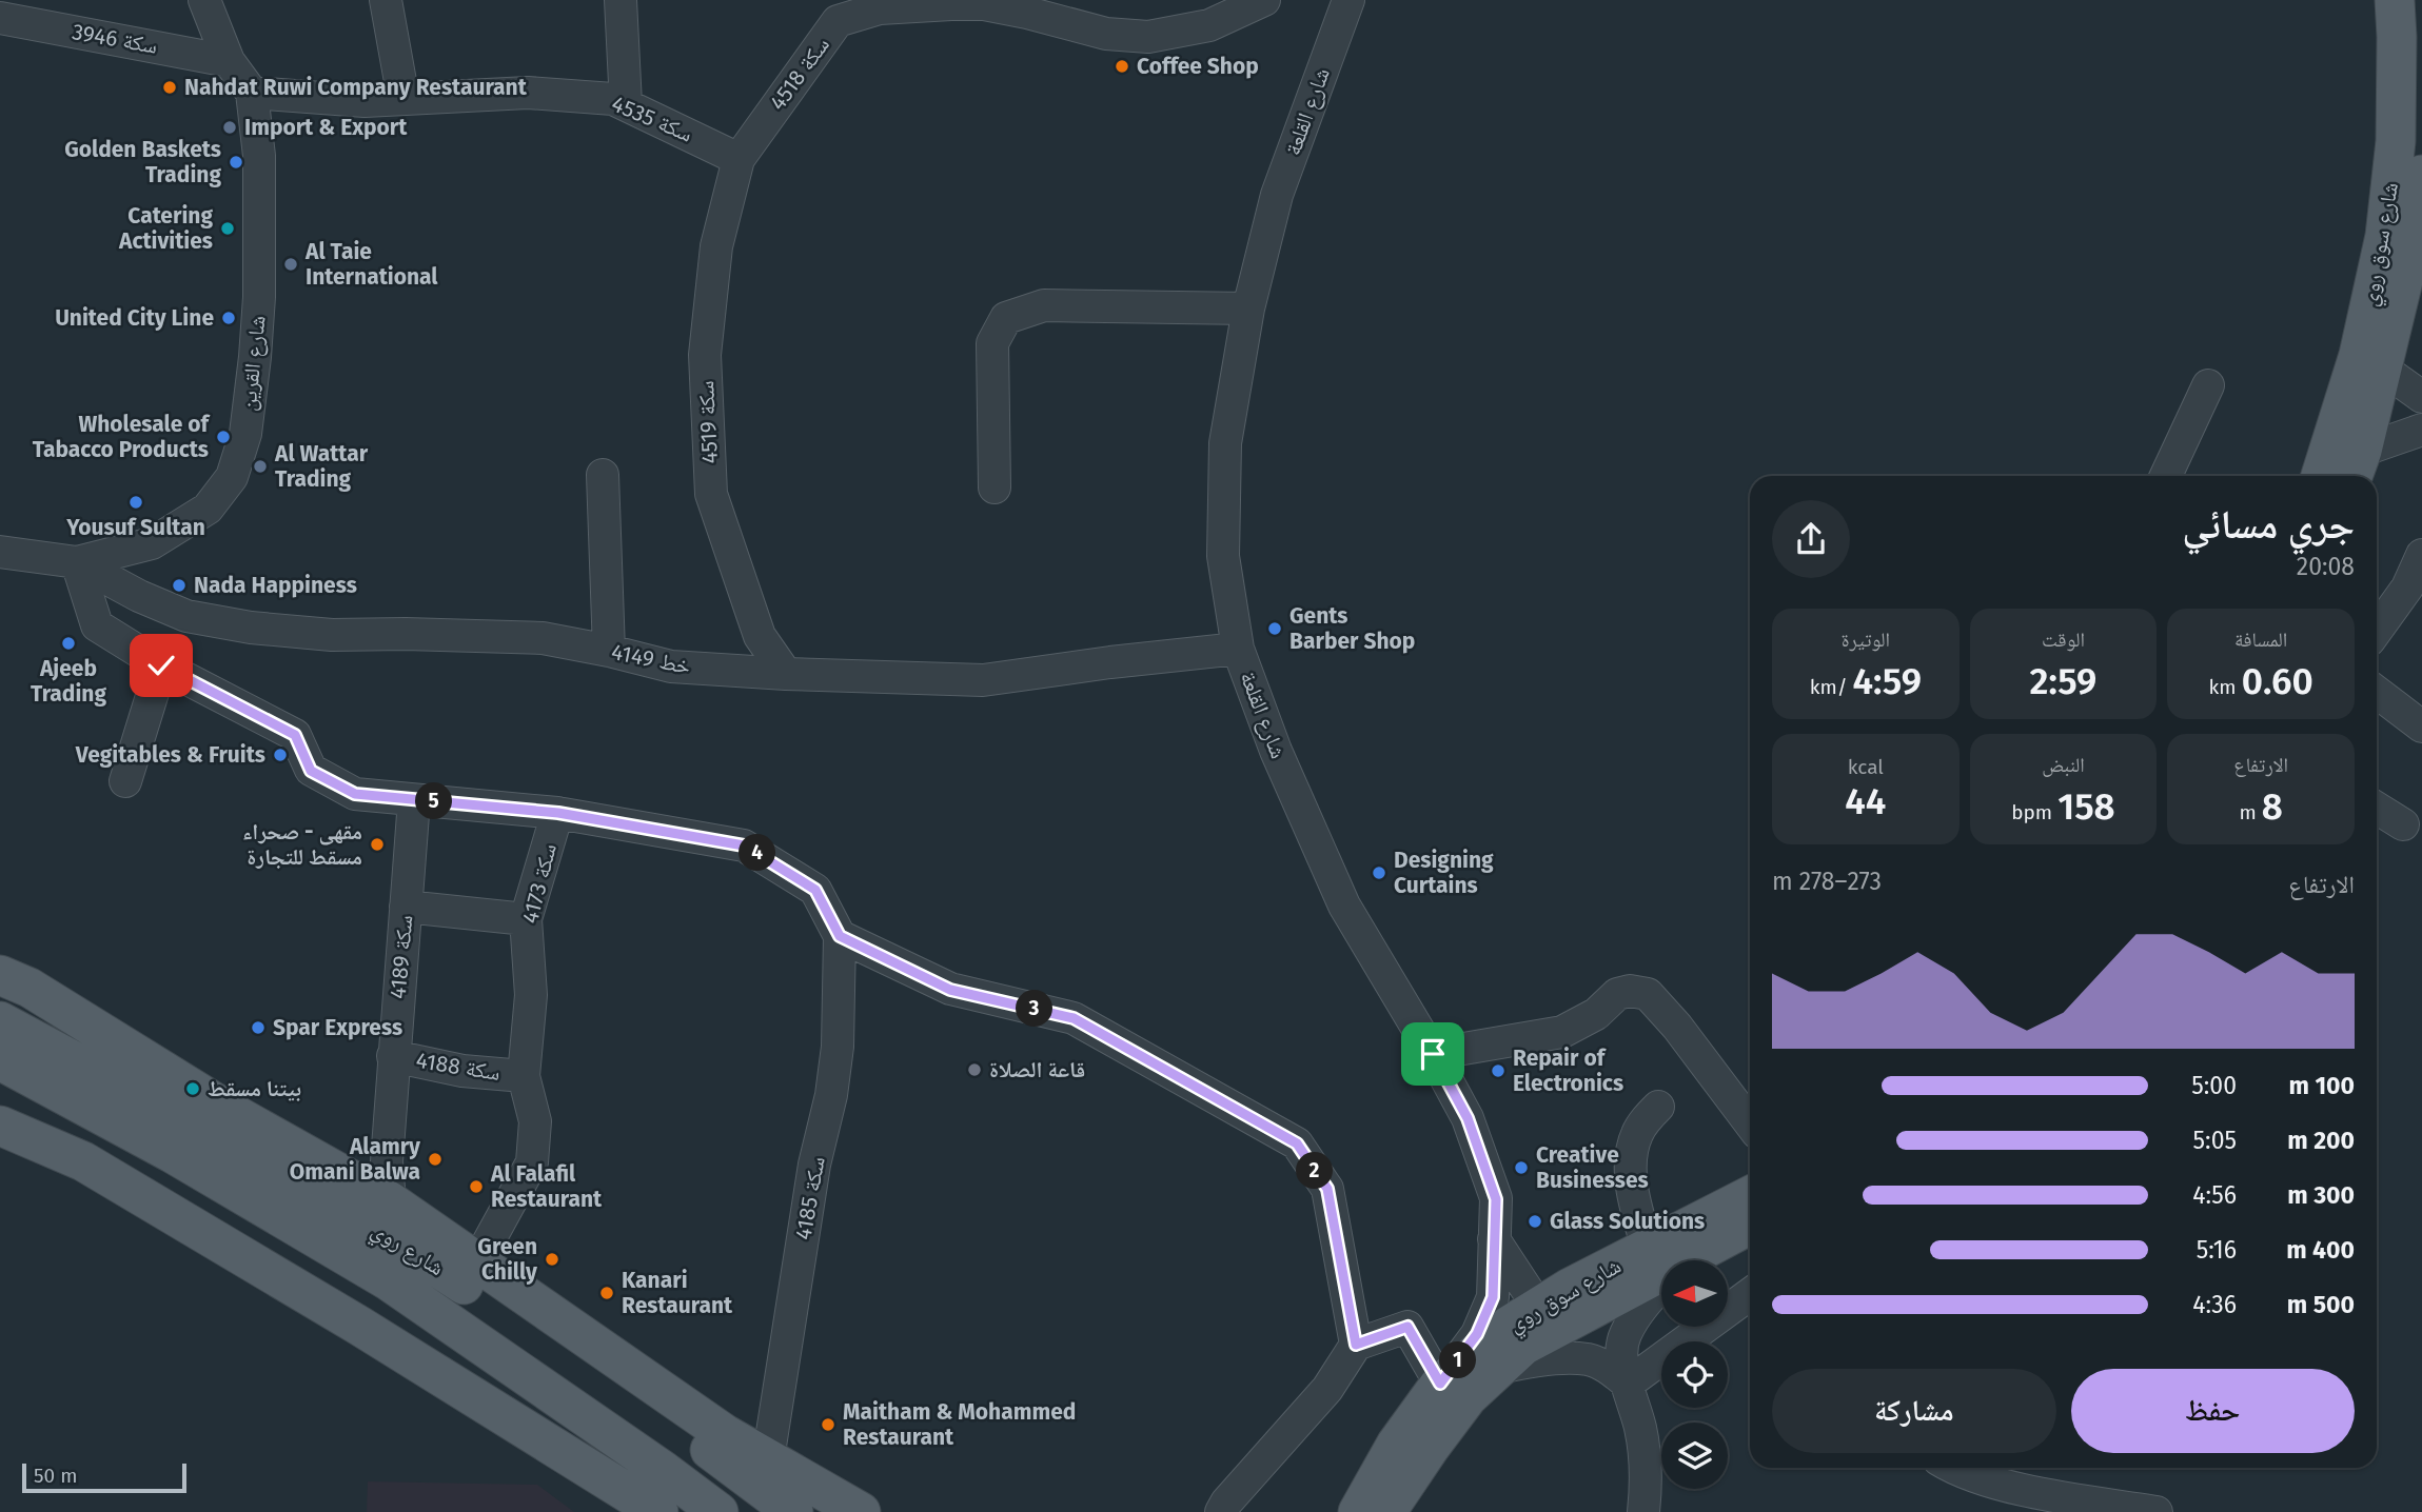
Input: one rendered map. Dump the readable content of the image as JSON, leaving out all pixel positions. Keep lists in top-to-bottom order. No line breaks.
{"streets":{"main road":["شارع سوق روي","شارع روي"],"street":["سكة 3946","سكة 4518","شارع القلعة","سكة 4535","شارع القرين","سكة 4519","4149 خط","سكة 4173","سكة 4189","سكة 4188","سكة 4185"]},"crossings":[["سكة 3946","شارع القرين"],["سكة 4518","سكة 4535"],["سكة 4518","سكة 4519"],["شارع القلعة","شارع سوق روي"],["شارع القلعة","4149 خط"],["سكة 4535","شارع القرين"],["سكة 4535","سكة 4519"],["شارع القرين","4149 خط"],["سكة 4519","4149 خط"],["سكة 4173","سكة 4188"],["سكة 4173","سكة 4185"],["سكة 4189","سكة 4188"]],"places":["Coffee Shop","Nahdat Ruwi Company Restaurant","Import & Export","Golden Baskets Trading","Catering Activities","Al Taie International","United City Line","Wholesale of Tabacco Products","Al Wattar Trading","Yousuf Sultan","Nada Happiness","Gents Barber Shop","Ajeeb Trading","Vegitables & Fruits","مقهى - صحراء مسقط للتجارة","Designing Curtains","Spar Express","قاعة الصلاة","Repair of Electronics","بيتنا مسقط","Alamry Omani Balwa","Creative Businesses","Al Falafil Restaurant","Glass Solutions","Green Chilly","Kanari Restaurant","Maitham & Mohammed Restaurant"],"scale_bar":"50 m","north":"left","page":{"heading":["جري مسائي","20:08"],"stats":[["المسافة","0.60 km"],["الوقت","2:59"],["الوتيرة","4:59 /km"],["الارتفاع","8 m"],["النبض","158 bpm"],["kcal","44"]],"pins":["5","4","3","2","1"],"chart":["الارتفاع","273–278 m"],"list":[{"name":"100 m","note":"5:00"},{"name":"200 m","note":"5:05"},{"name":"300 m","note":"4:56"},{"name":"400 m","note":"5:16"},{"name":"500 m","note":"4:36"}],"buttons":["حفظ","مشاركة"],"scale":"50 m"}}
